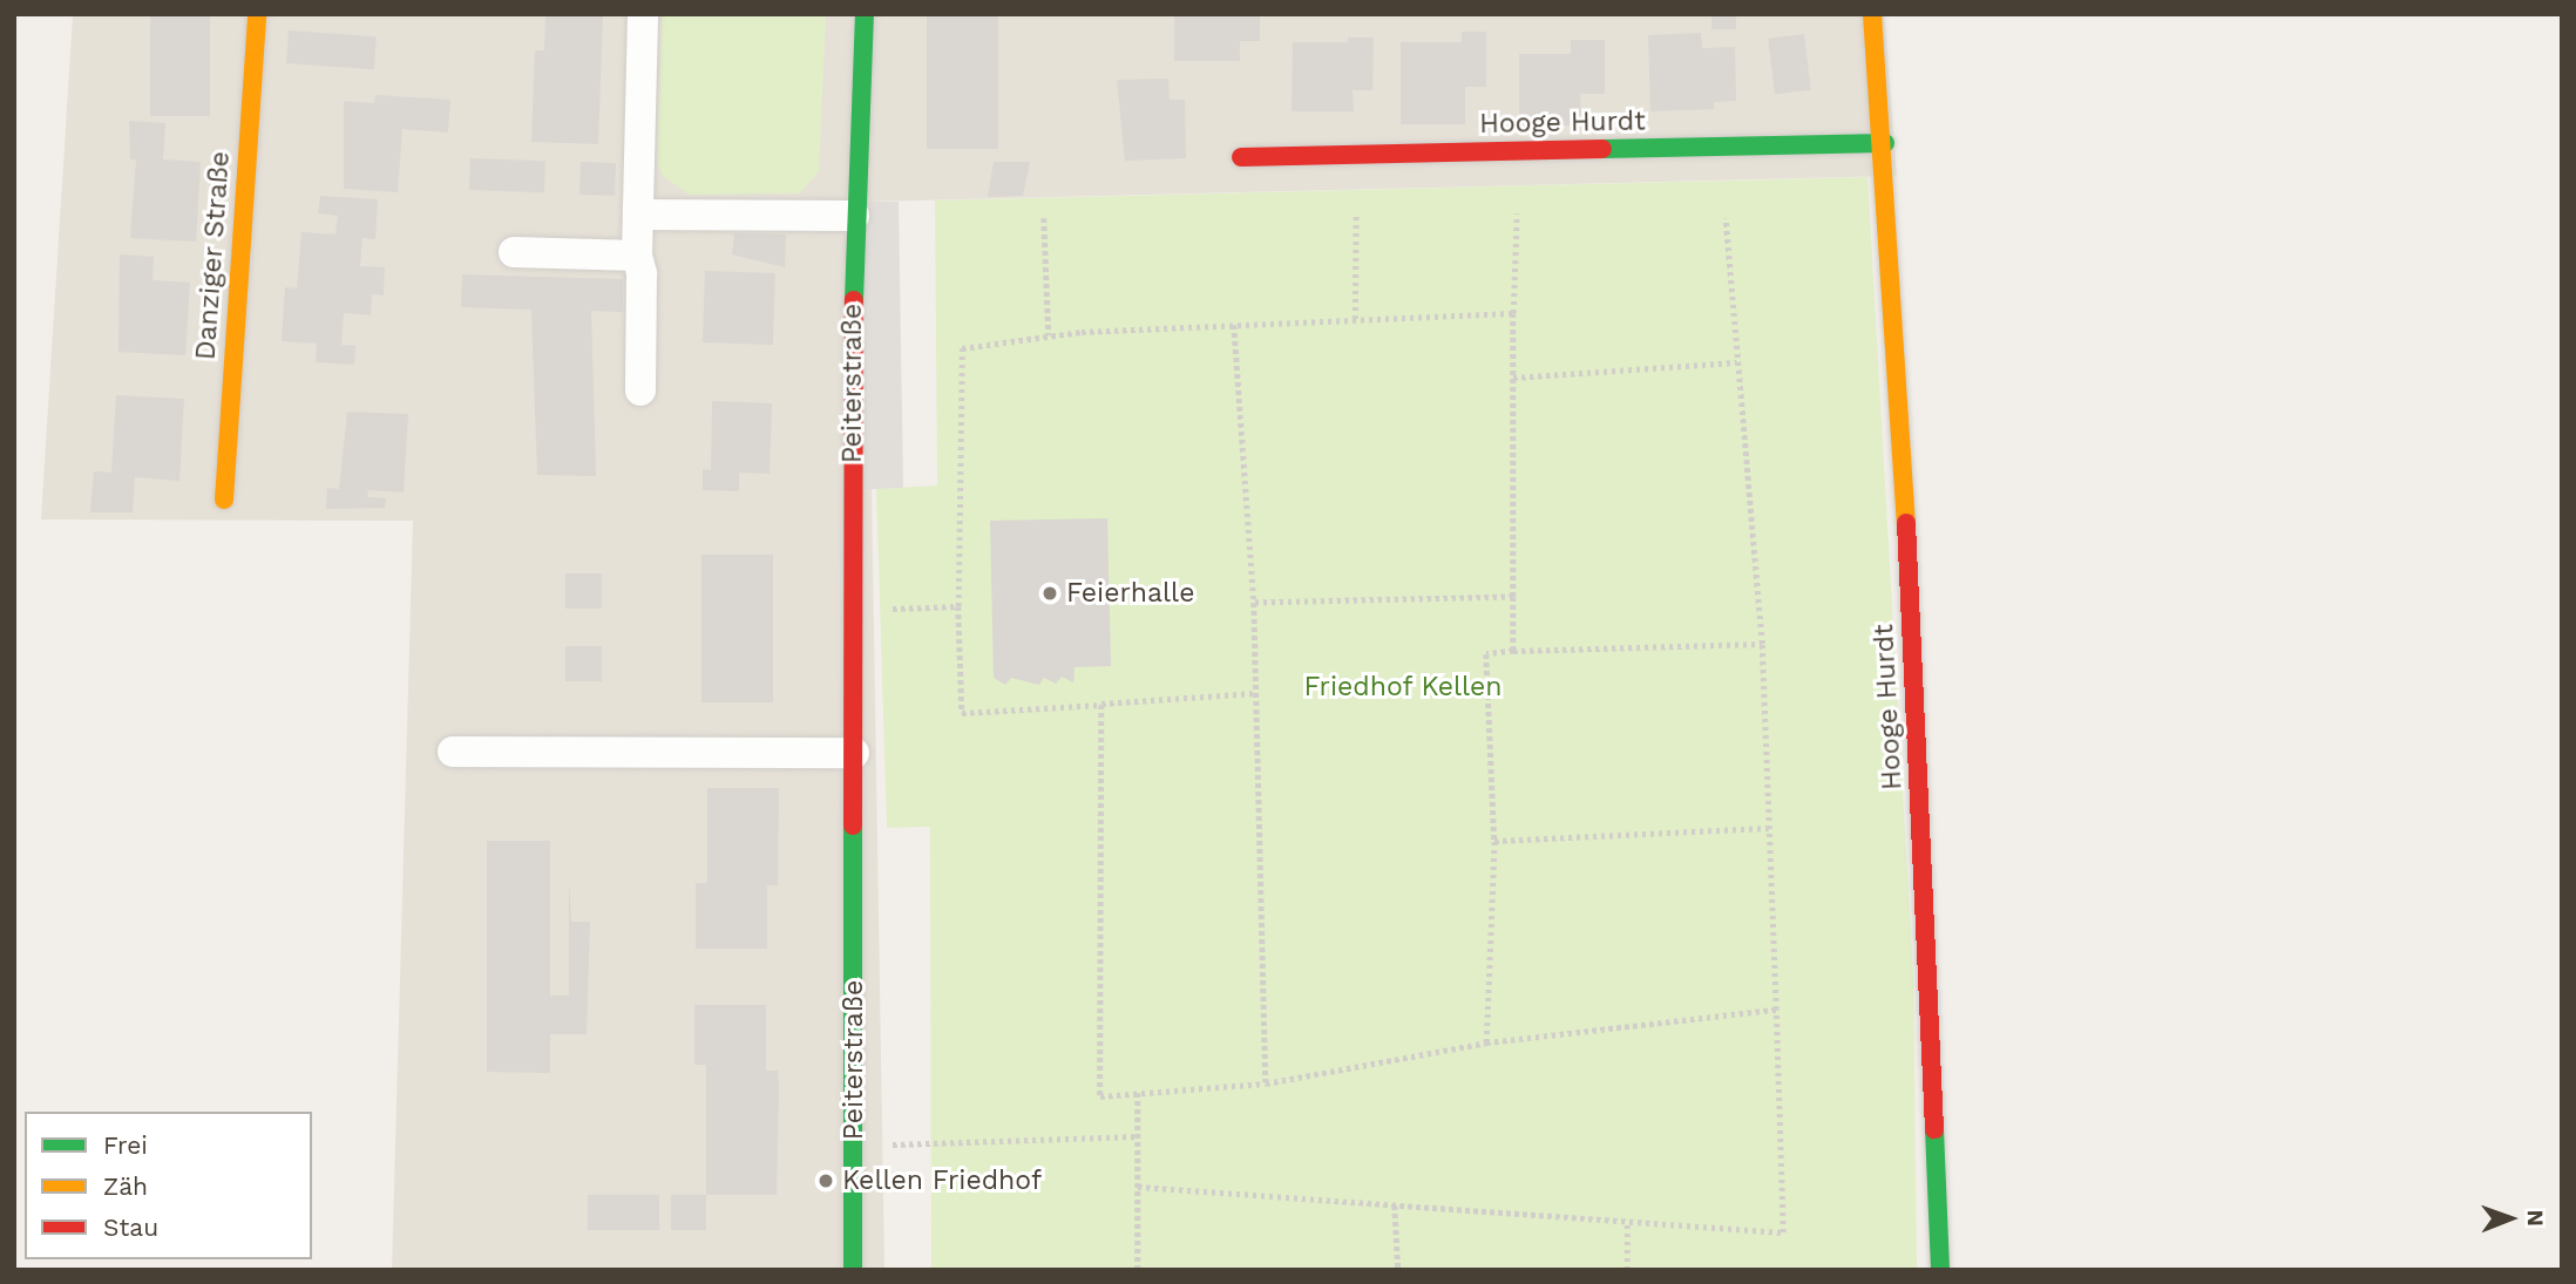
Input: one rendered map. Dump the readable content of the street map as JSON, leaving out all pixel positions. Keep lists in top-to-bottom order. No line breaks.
{"streets":{"street":["Hooge Hurdt","Danziger Straße","Peiterstraße"]},"parks":["Friedhof Kellen"],"places":["Feierhalle","Kellen Friedhof"],"legend":["Frei","Zäh","Stau"],"north":"right"}
